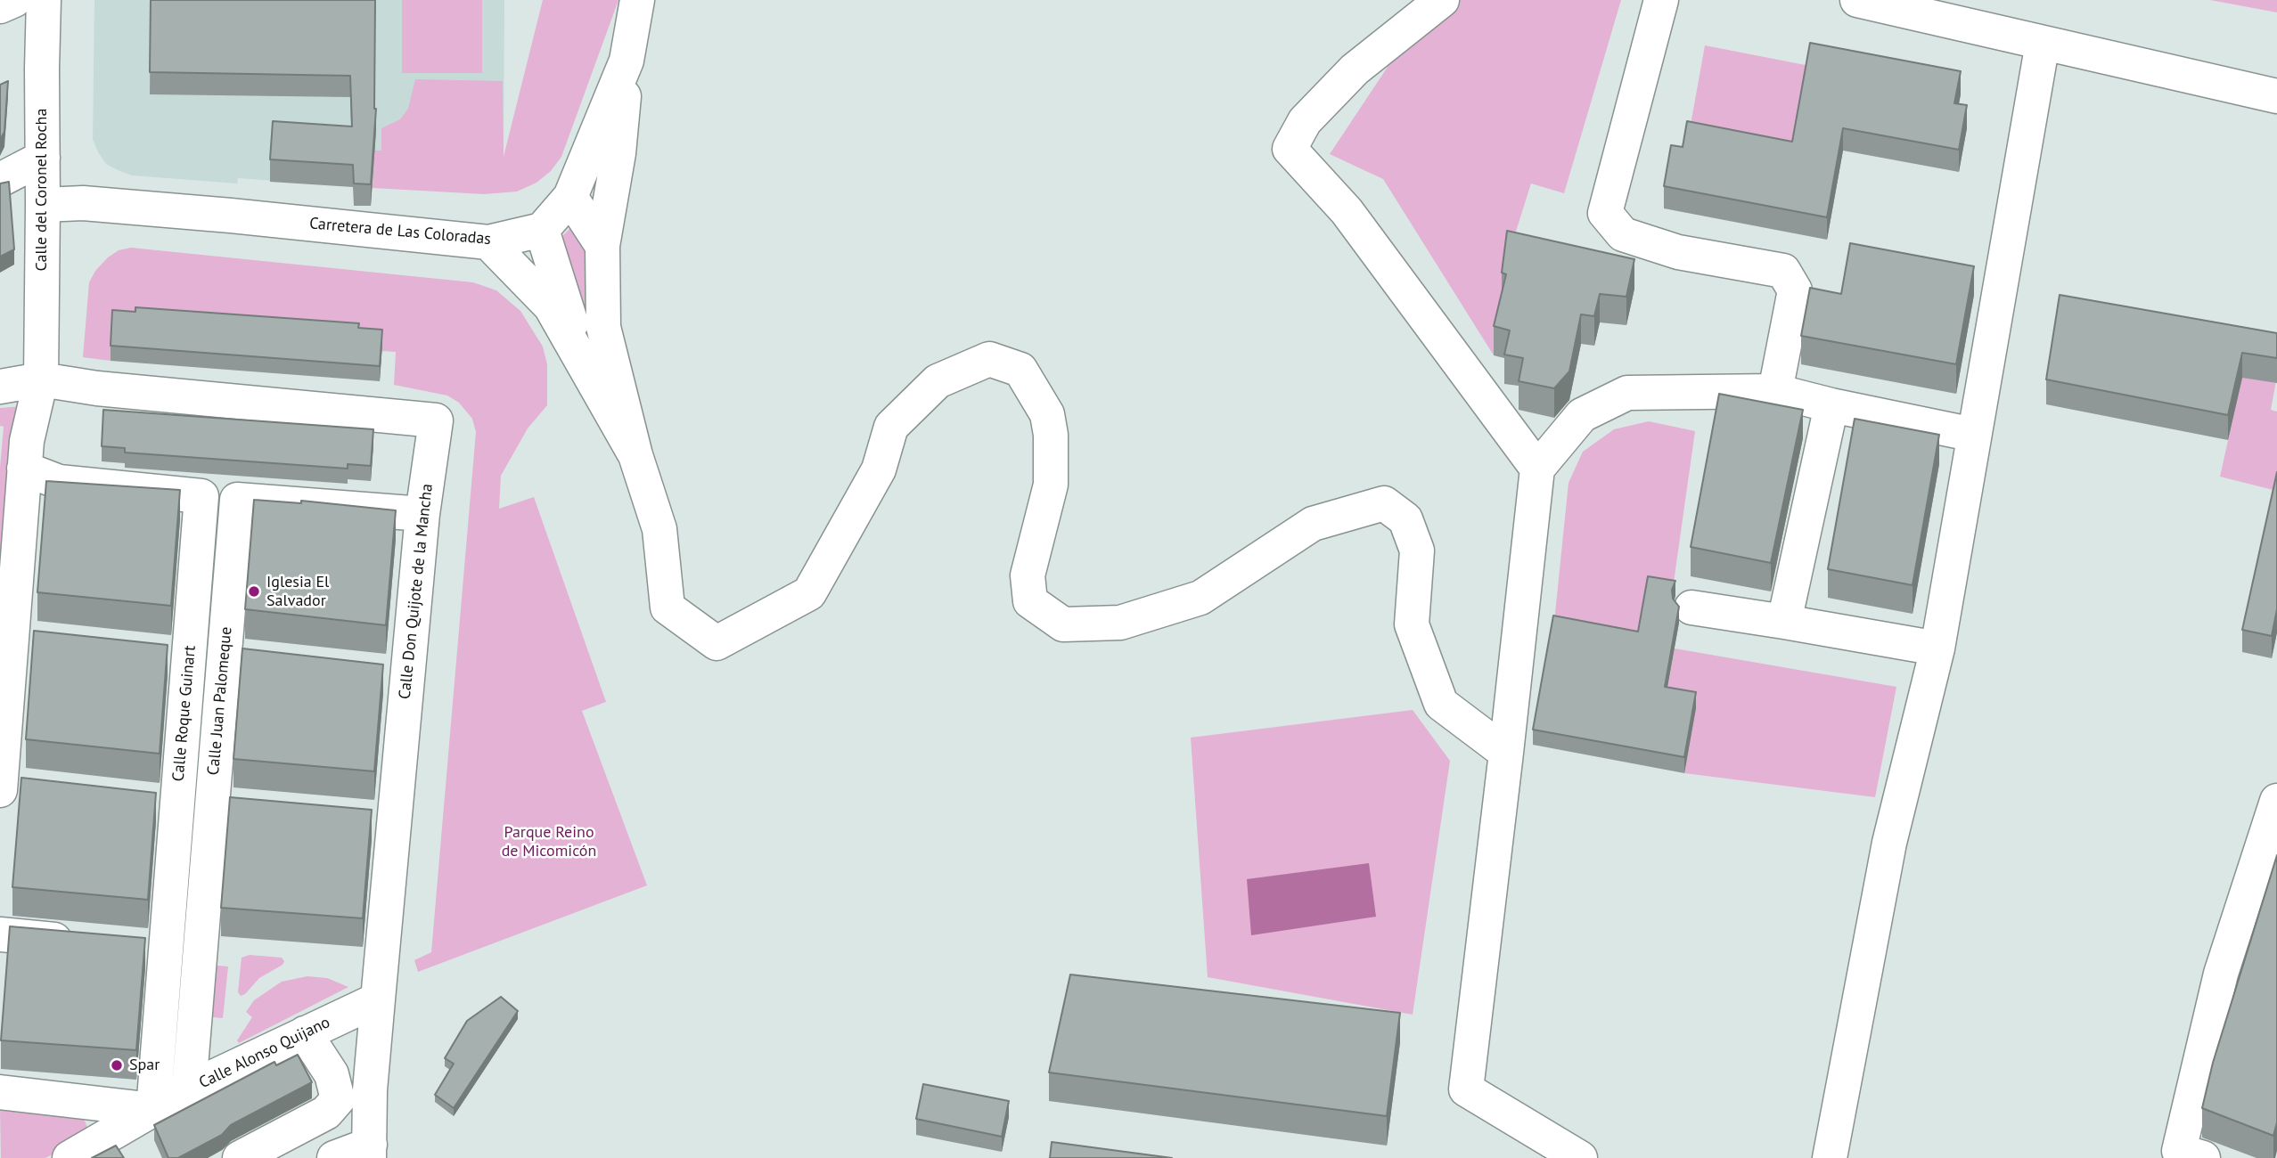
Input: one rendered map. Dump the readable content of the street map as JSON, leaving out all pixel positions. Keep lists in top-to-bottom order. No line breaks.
{"streets":{"street":["Calle del Coronel Rocha","Carretera de Las Coloradas","Calle Don Quijote de la Mancha","Calle Juan Palomeque","Calle Roque Guinart","Calle Alonso Quijano"]},"crossings":[["Calle del Coronel Rocha","Carretera de Las Coloradas"],["Calle del Coronel Rocha","Calle Don Quijote de la Mancha"],["Calle del Coronel Rocha","Calle Roque Guinart"],["Calle Don Quijote de la Mancha","Calle Juan Palomeque"],["Calle Don Quijote de la Mancha","Calle Alonso Quijano"],["Calle Juan Palomeque","Calle Alonso Quijano"],["Calle Roque Guinart","Calle Alonso Quijano"]],"parks":["Parque Reino de Micomicón"],"places":["Iglesia El Salvador","Spar"]}
